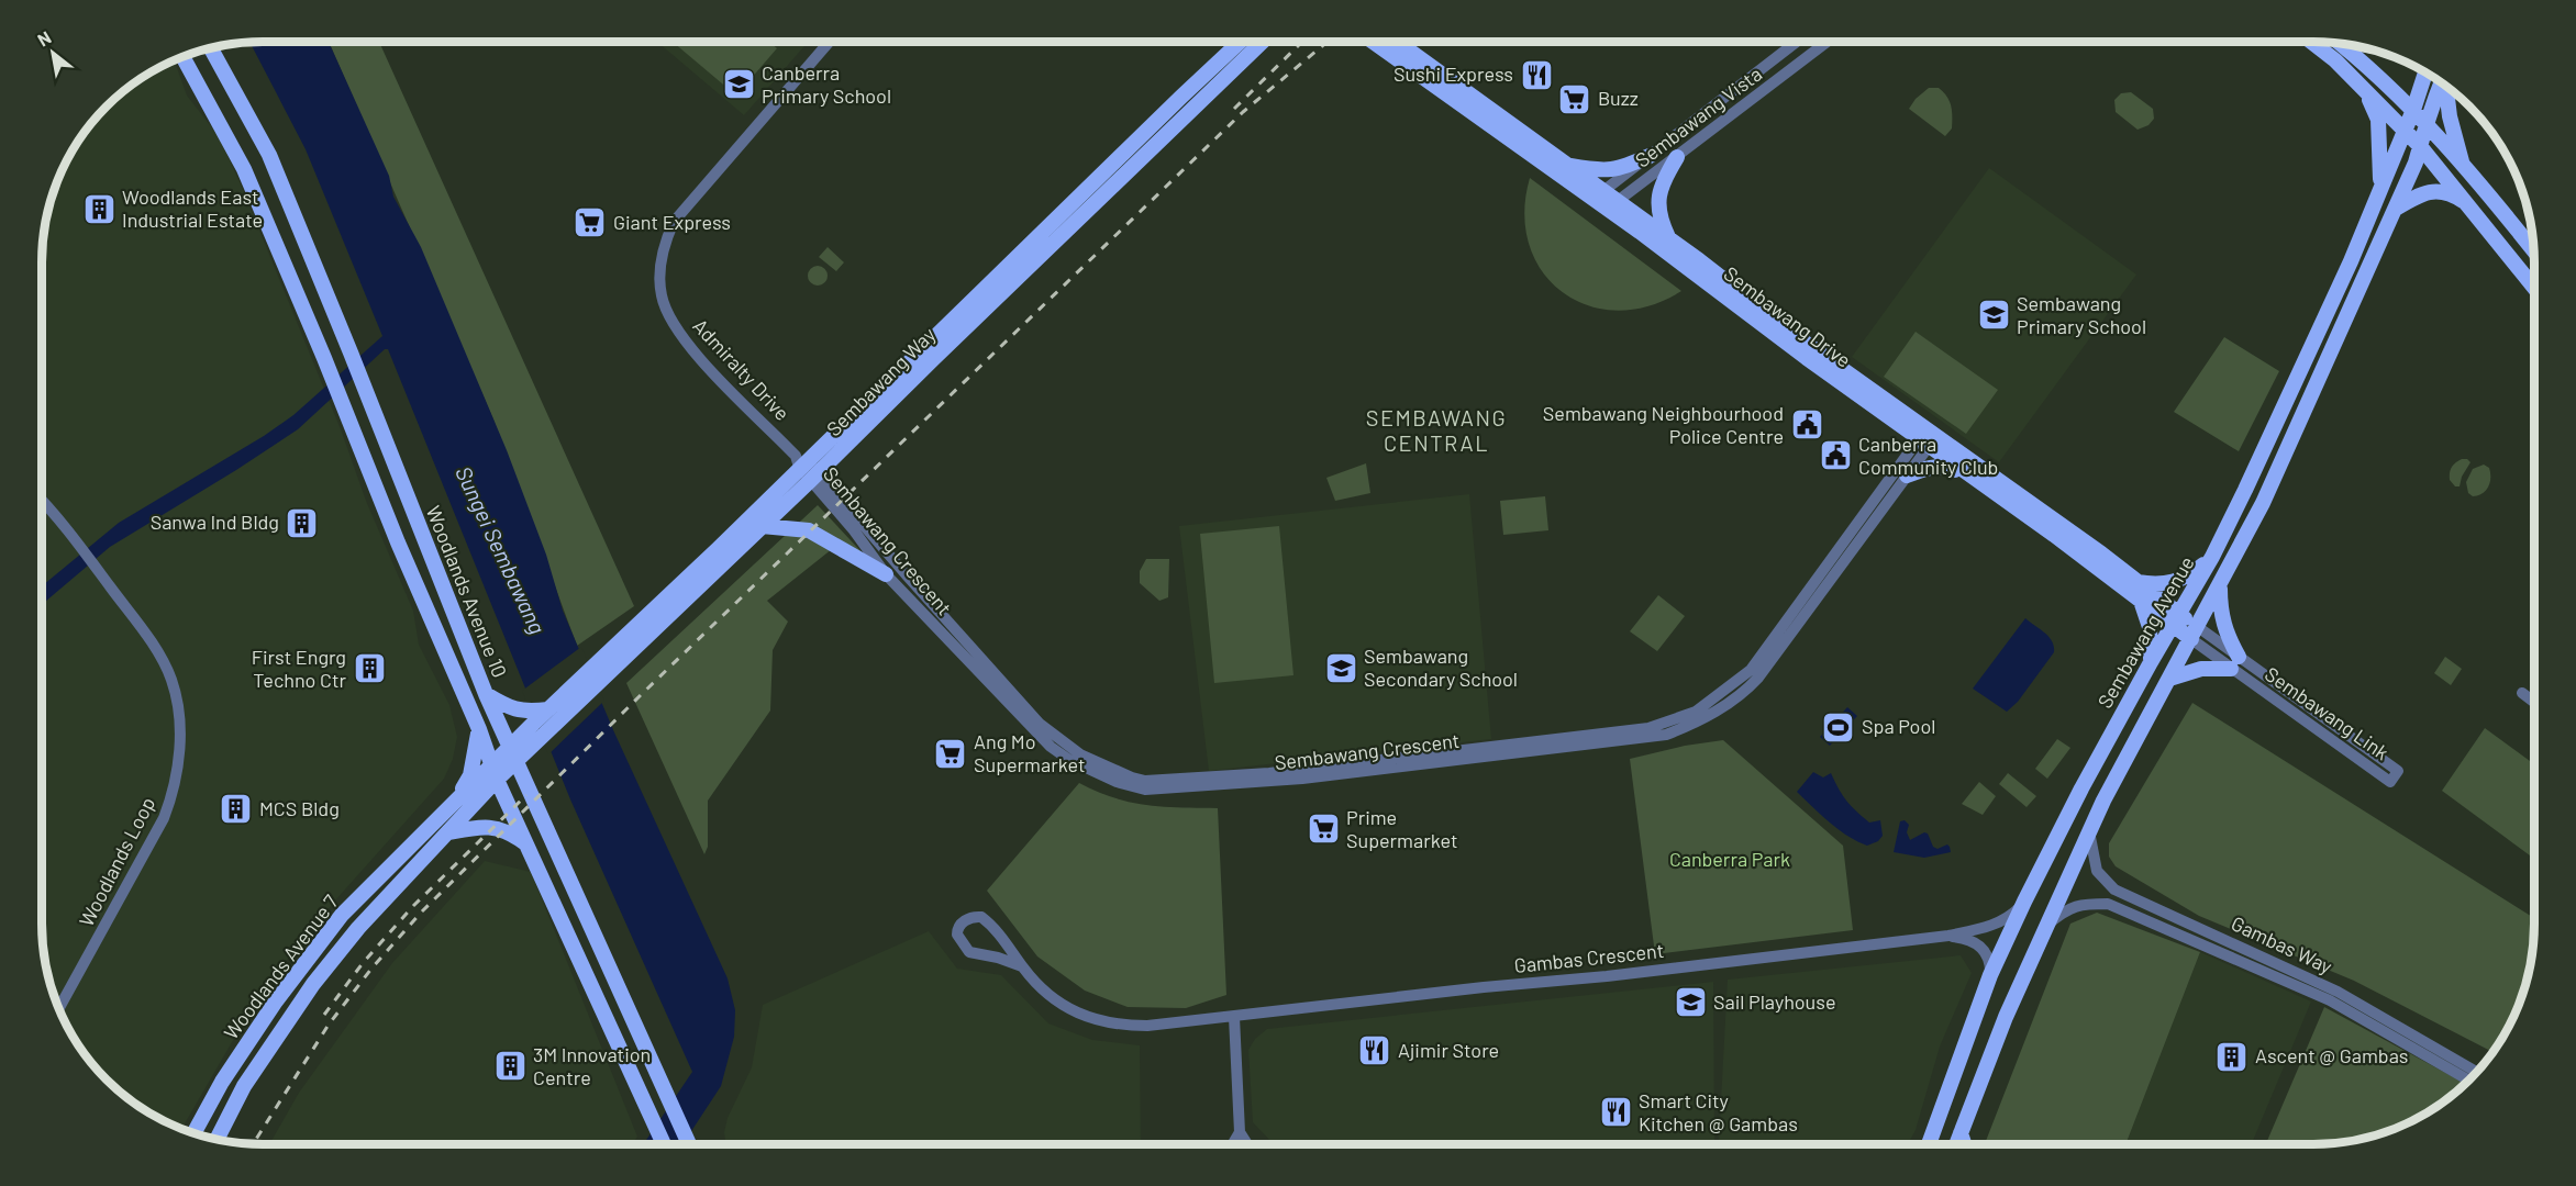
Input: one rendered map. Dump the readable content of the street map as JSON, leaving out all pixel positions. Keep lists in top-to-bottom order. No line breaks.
{"streets":{"main road":["Sembawang Drive","Sembawang Way","Woodlands Avenue 10","Sembawang Avenue","Woodlands Avenue 7"],"street":["Sembawang Vista","Admiralty Drive","Sembawang Crescent","Sembawang Link","Woodlands Loop","Gambas Way","Gambas Crescent"]},"crossings":[["Sembawang Vista","Sembawang Drive"],["Sembawang Drive","Sembawang Crescent"],["Sembawang Drive","Sembawang Avenue"],["Sembawang Drive","Sembawang Link"],["Admiralty Drive","Sembawang Way"],["Admiralty Drive","Sembawang Crescent"],["Sembawang Way","Sembawang Crescent"],["Sembawang Way","Woodlands Avenue 10"],["Sembawang Way","Woodlands Avenue 7"],["Woodlands Avenue 10","Woodlands Avenue 7"],["Sembawang Avenue","Sembawang Link"],["Sembawang Avenue","Gambas Way"],["Sembawang Avenue","Gambas Crescent"]],"districts":["SEMBAWANG CENTRAL"],"water":["Sungei Sembawang"],"parks":["Canberra Park"],"places":{"restaurant":["Sushi Express","Ajimir Store","Smart City Kitchen @ Gambas"],"school or university":["Canberra Primary School","Sembawang Primary School","Sembawang Secondary School","Sail Playhouse"],"supermarket":["Buzz","Giant Express","Ang Mo Supermarket","Prime Supermarket"],"building":["Woodlands East Industrial Estate","Sanwa Ind Bldg","First Engrg Techno Ctr","MCS Bldg","Ascent @ Gambas","3M Innovation Centre"],"public building":["Sembawang Neighbourhood Police Centre","Canberra Community Club"],"sports":["Spa Pool"]},"north":"top left"}
